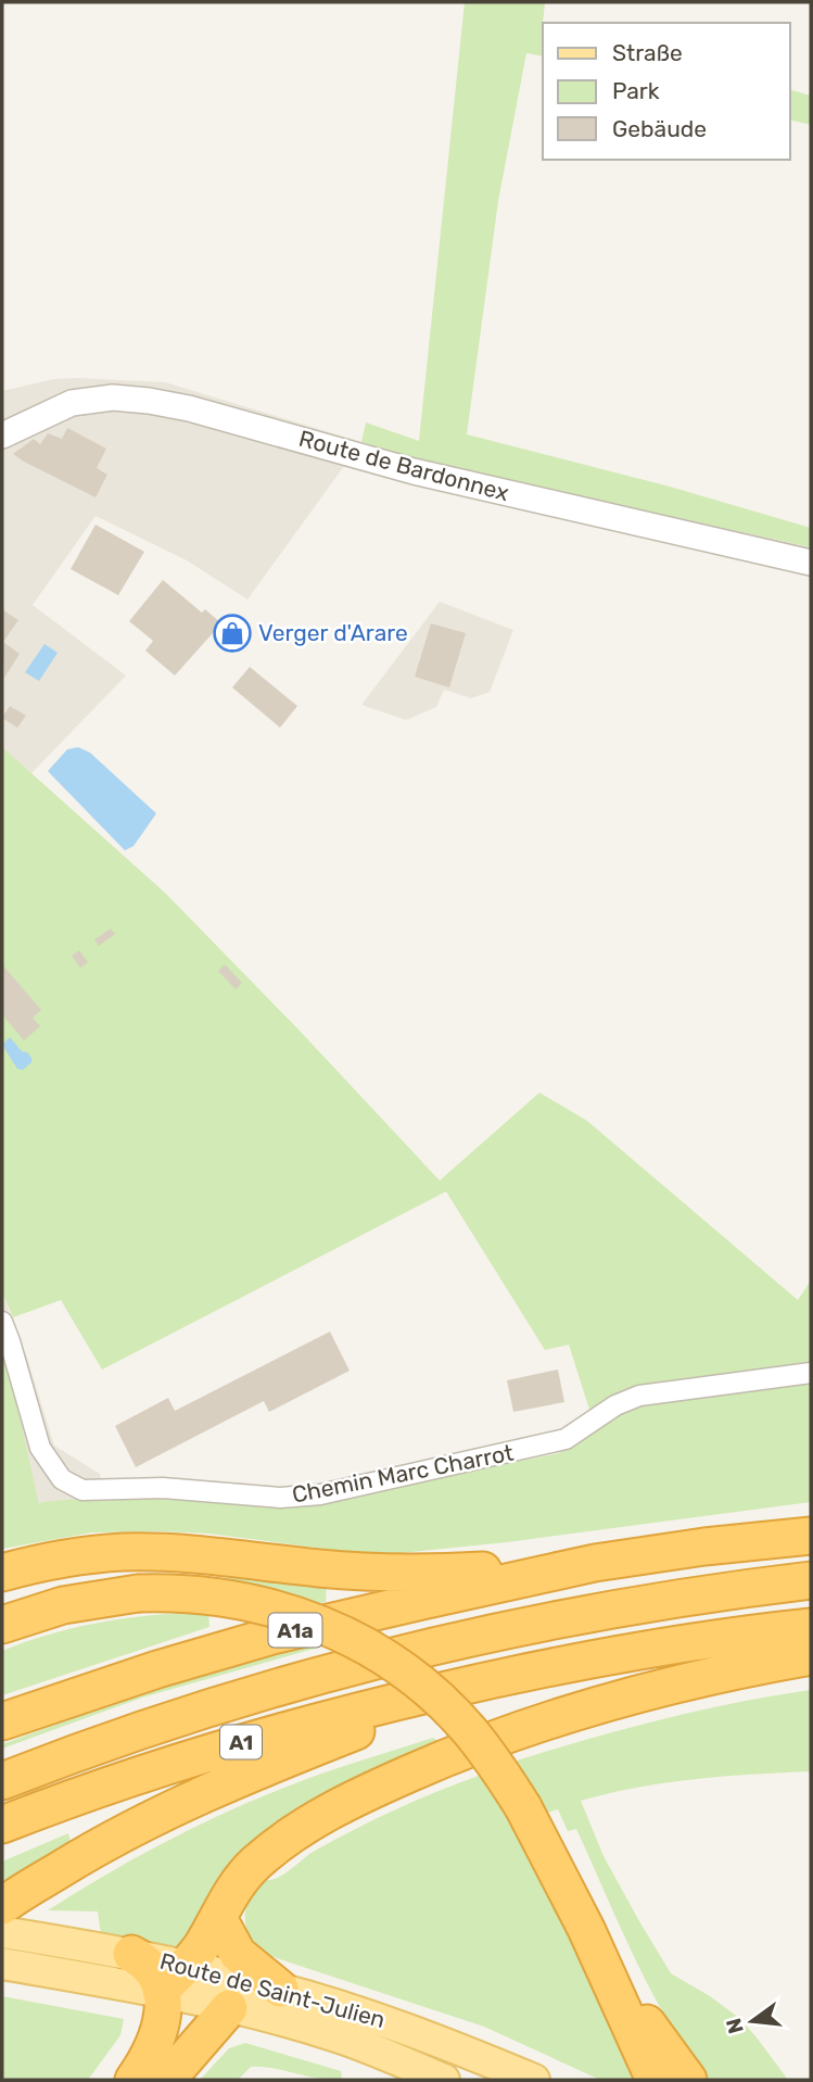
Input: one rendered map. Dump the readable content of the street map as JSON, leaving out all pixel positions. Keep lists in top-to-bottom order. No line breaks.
{"streets":{"highway":["A1a","A1"],"main road":["Route de Saint-Julien"],"street":["Route de Bardonnex","Chemin Marc Charrot"]},"places":{"shop":["Verger d'Arare"]},"legend":["Straße","Park","Gebäude"],"north":"left"}
